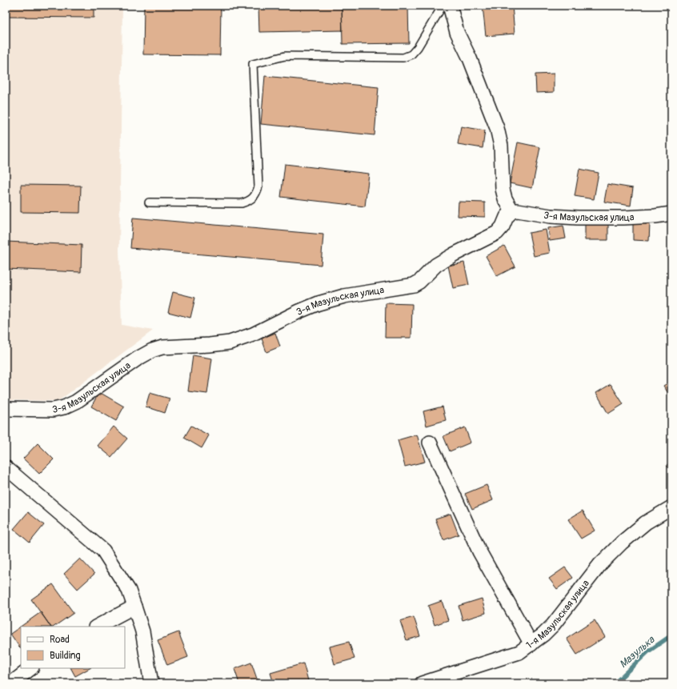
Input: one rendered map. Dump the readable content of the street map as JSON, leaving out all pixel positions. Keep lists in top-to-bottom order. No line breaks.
{"streets":{"street":["3-я Мазульская улица","1-я Мазульская улица"]},"water":["Мазулька"],"legend":["Road","Building"]}
